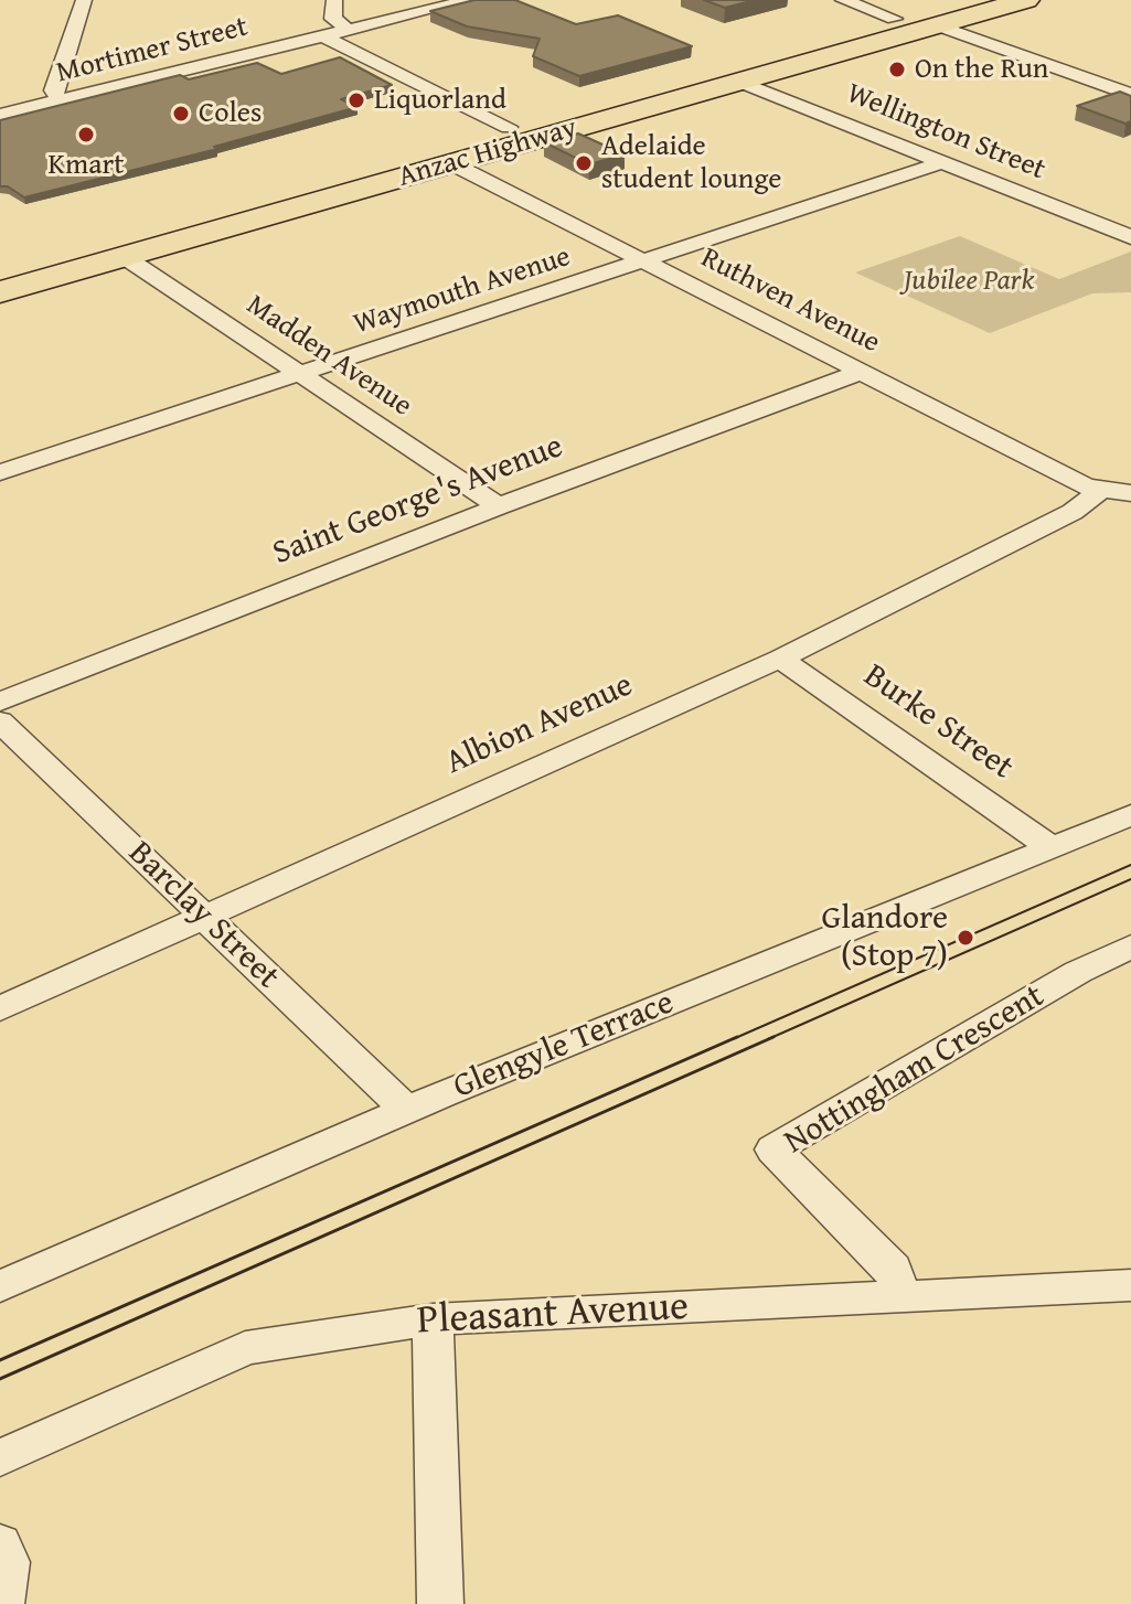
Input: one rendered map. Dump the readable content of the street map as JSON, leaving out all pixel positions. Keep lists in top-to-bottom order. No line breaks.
{"streets":{"highway":["Anzac Highway"],"street":["Mortimer Street","Wellington Street","Waymouth Avenue","Ruthven Avenue","Madden Avenue","Saint George's Avenue","Burke Street","Albion Avenue","Barclay Street","Glengyle Terrace","Nottingham Crescent","Pleasant Avenue"]},"crossings":[["Wellington Street","Anzac Highway"],["Wellington Street","Waymouth Avenue"],["Anzac Highway","Ruthven Avenue"],["Anzac Highway","Madden Avenue"],["Waymouth Avenue","Ruthven Avenue"],["Waymouth Avenue","Madden Avenue"],["Ruthven Avenue","Saint George's Avenue"],["Ruthven Avenue","Albion Avenue"],["Madden Avenue","Saint George's Avenue"],["Burke Street","Albion Avenue"],["Burke Street","Glengyle Terrace"],["Albion Avenue","Barclay Street"],["Barclay Street","Glengyle Terrace"],["Nottingham Crescent","Pleasant Avenue"]],"parks":["Jubilee Park"],"places":["On the Run","Liquorland","Coles","Kmart","Adelaide student lounge","Glandore (Stop 7)"]}
